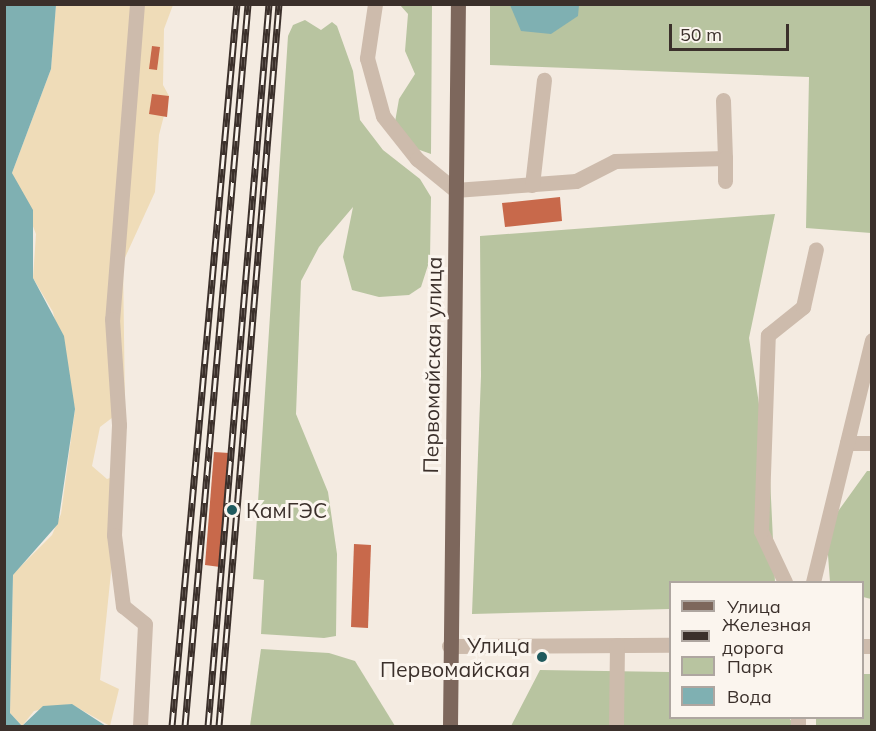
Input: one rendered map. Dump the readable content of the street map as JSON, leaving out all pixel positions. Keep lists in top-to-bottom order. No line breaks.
{"streets":{"main road":["Первомайская улица"]},"places":["КамГЭС","Улица Первомайская"],"legend":["Улица","Железная дорога","Парк","Вода"],"scale_bar":"50 m"}
